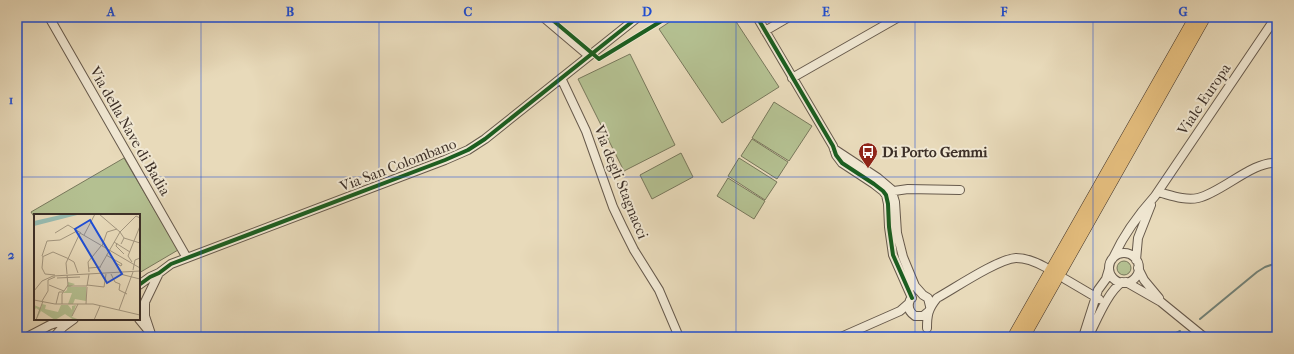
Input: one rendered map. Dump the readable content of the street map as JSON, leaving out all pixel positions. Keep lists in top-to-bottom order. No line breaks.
{"streets":{"street":["Viale Europa","Via della Nave di Badia","Via San Colombano","Via degli Stagnacci"]},"crossings":[["Via della Nave di Badia","Via San Colombano"],["Via San Colombano","Via degli Stagnacci"]],"places":{"bus stop":["Di Porto Gemmi"]},"grid":{"columns":["A","B","C","D","E","F","G"],"rows":["1","2"]}}
